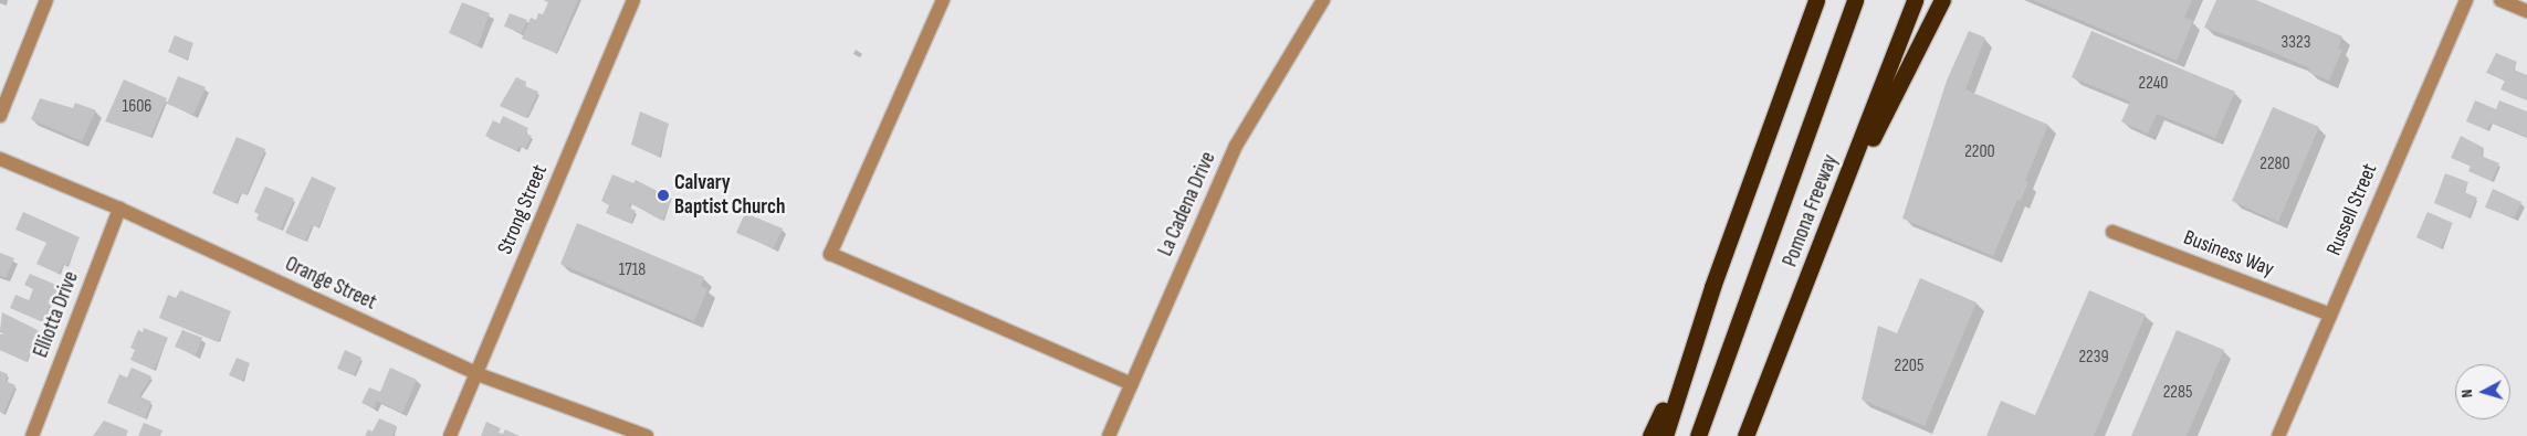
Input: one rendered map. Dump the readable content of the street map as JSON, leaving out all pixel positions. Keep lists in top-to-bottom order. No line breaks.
{"streets":{"highway":["Pomona Freeway"],"street":["La Cadena Drive","Strong Street","Russell Street","Business Way","Orange Street","Elliotta Drive"]},"crossings":[["Strong Street","Orange Street"],["Russell Street","Business Way"],["Orange Street","Elliotta Drive"]],"places":["Calvary Baptist Church"],"house_numbers":["3323","2240","1606","2200","2280","1718","2239","2205","2285"],"north":"left"}
